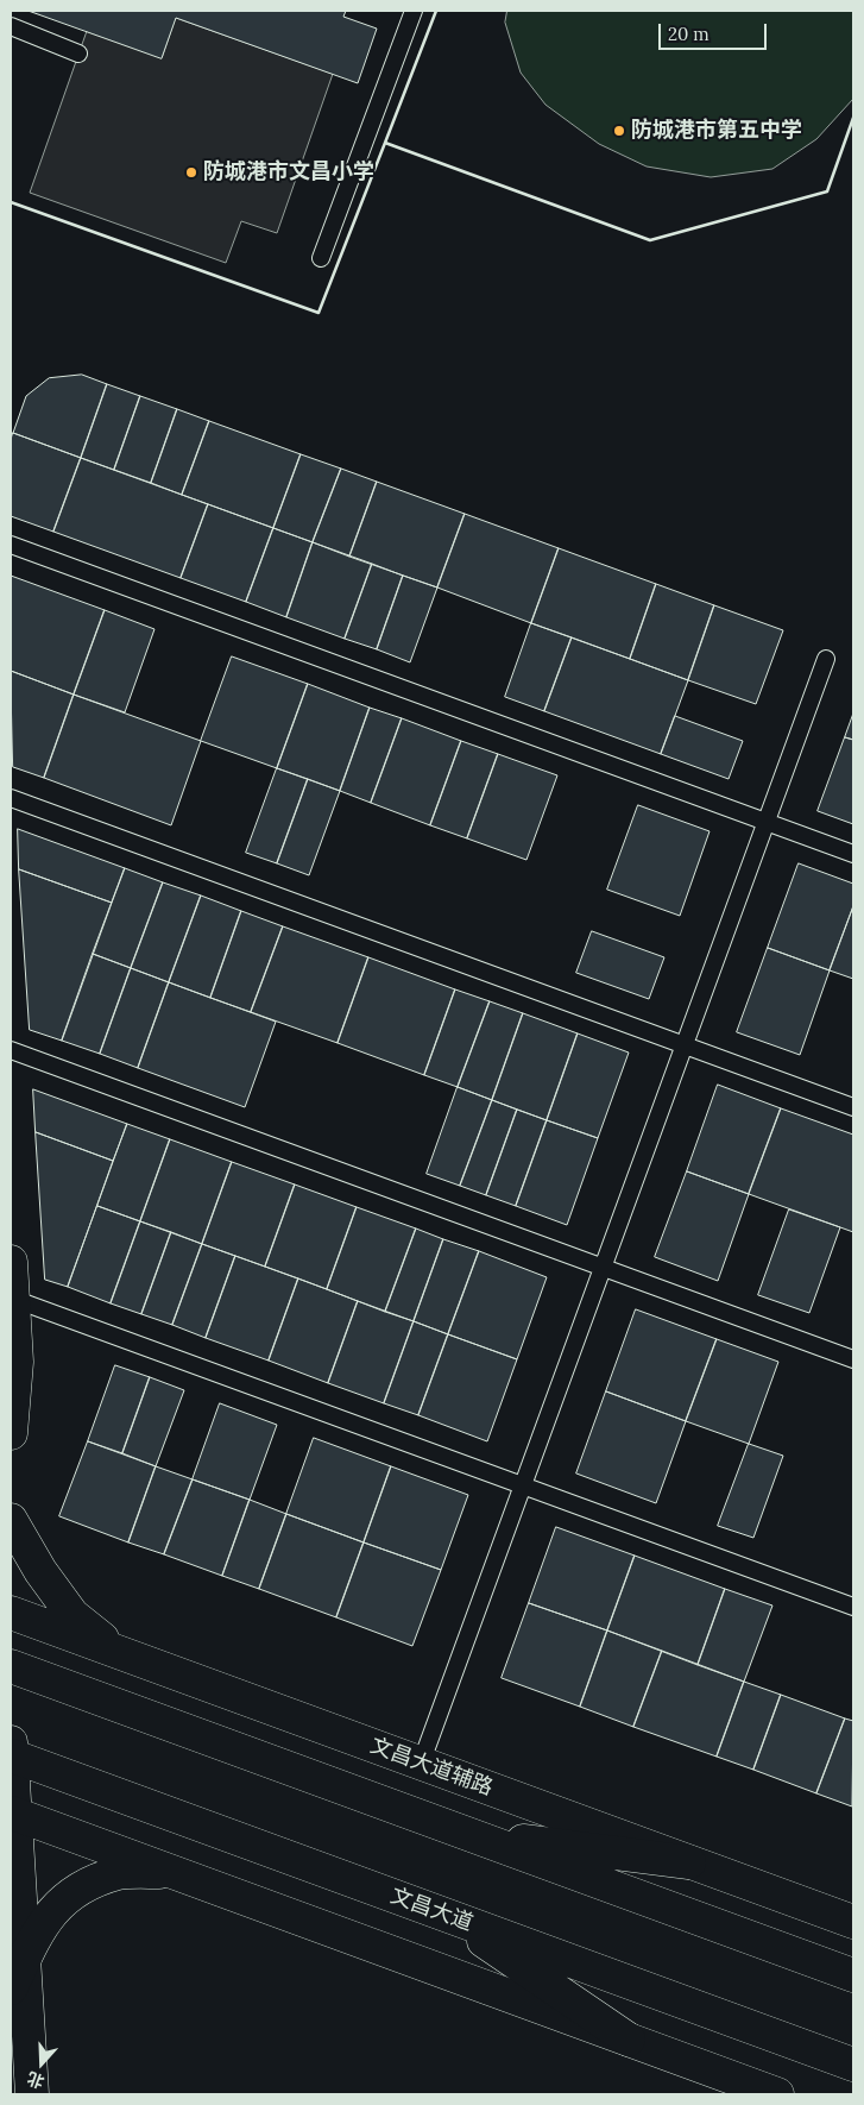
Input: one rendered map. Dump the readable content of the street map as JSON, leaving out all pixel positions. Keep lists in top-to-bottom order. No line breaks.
{"streets":{"main road":["文昌大道辅路","文昌大道"]},"places":["防城港市第五中学","防城港市文昌小学"],"scale_bar":"20 m","north":"bottom"}
